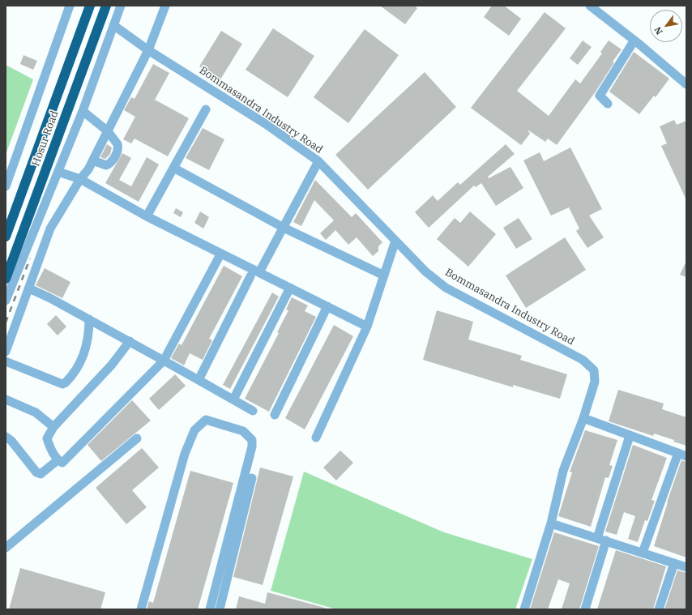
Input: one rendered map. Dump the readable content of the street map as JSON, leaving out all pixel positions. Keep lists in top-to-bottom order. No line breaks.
{"streets":{"highway":["Hosur Road"],"street":["Bommasandra Industry Road"]},"north":"bottom left"}
